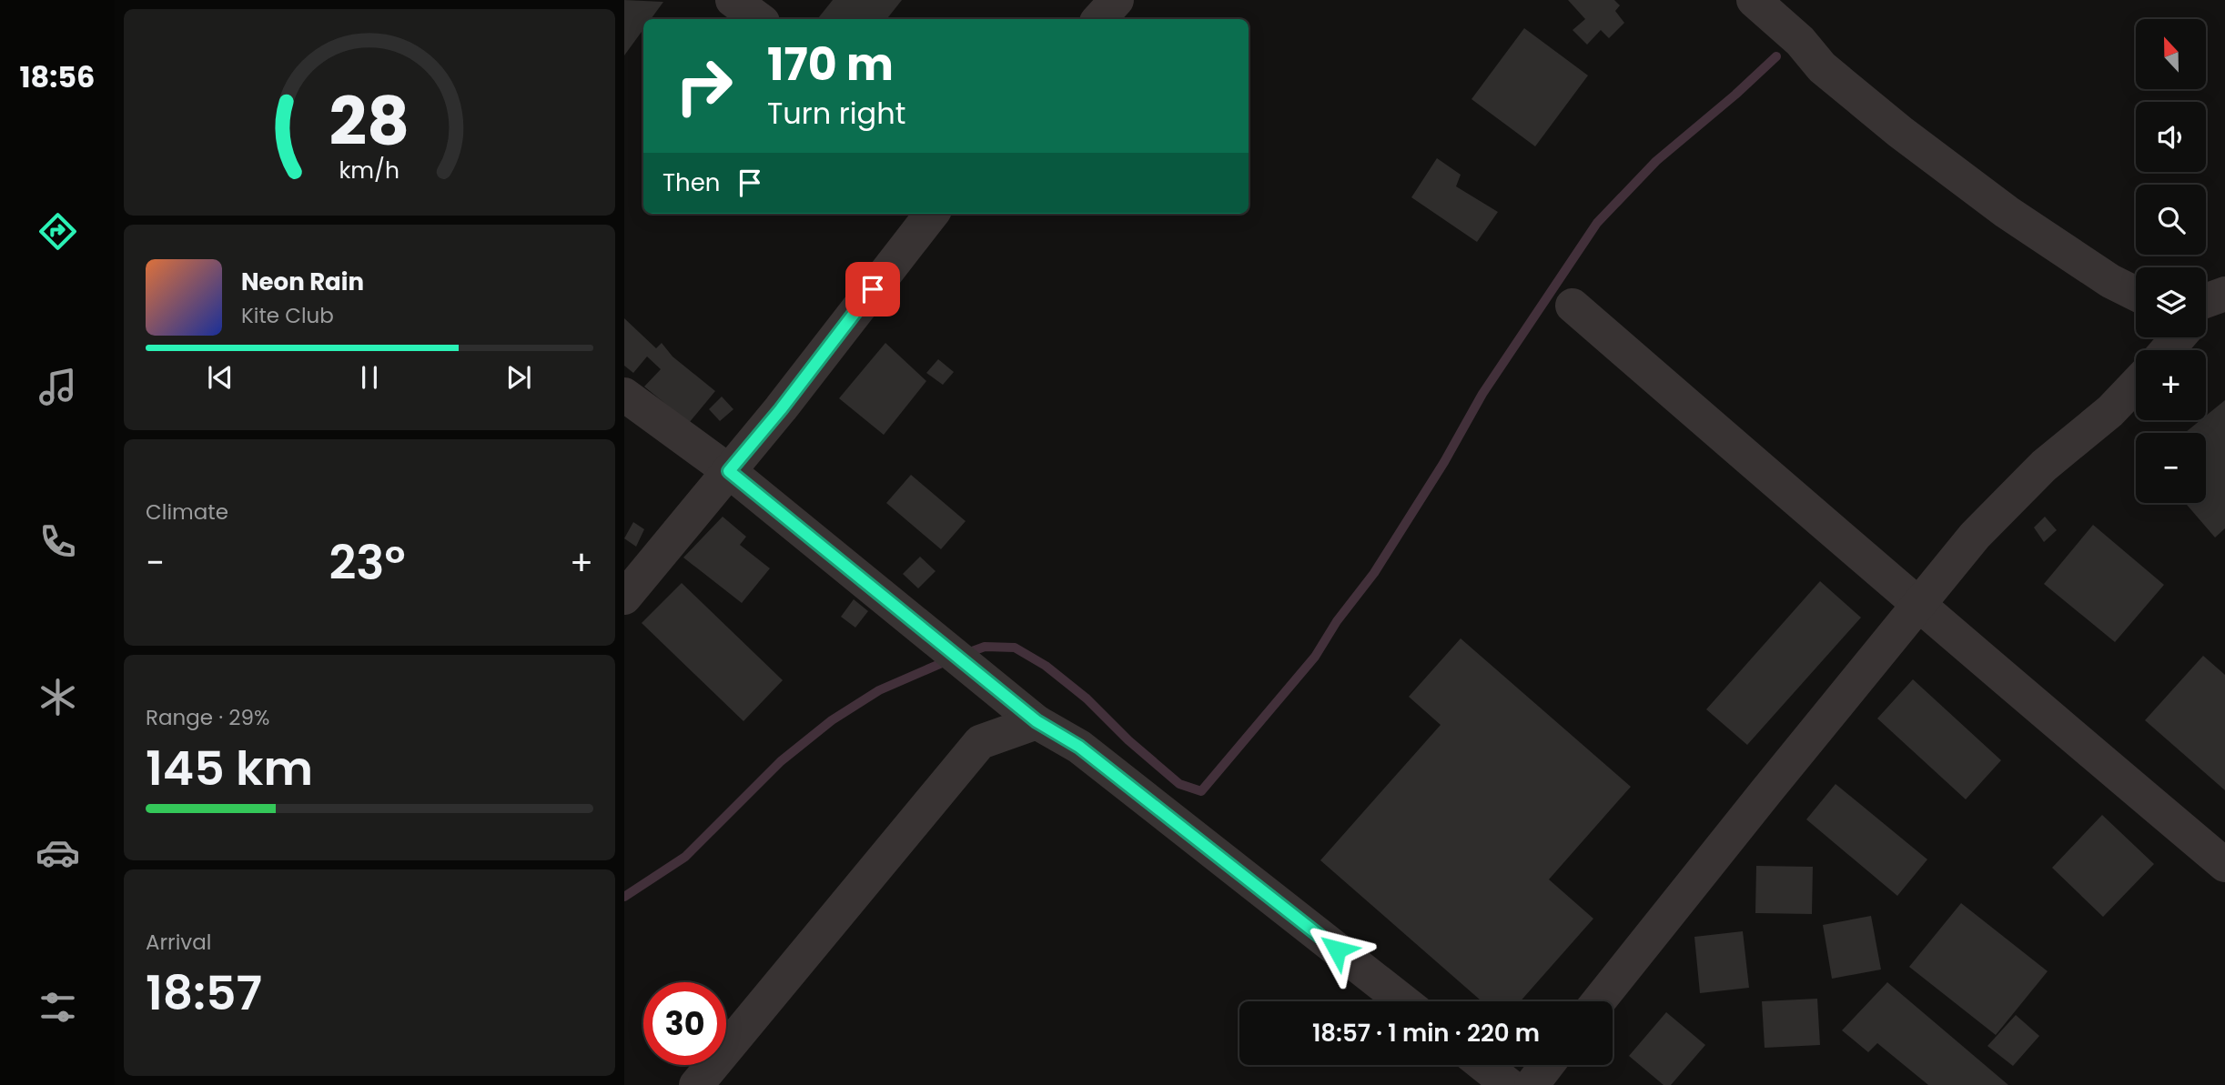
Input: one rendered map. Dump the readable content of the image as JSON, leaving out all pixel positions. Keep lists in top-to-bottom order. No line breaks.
{"north":"top","page":{"tabs":"18:56","map_buttons":["+","−"],"turn":["170 m","Turn right"],"then":"Then","song":["Neon Rain","Kite Club"],"tile":["Climate",["Range · 29%","145 km"],["Arrival","18:57"]],"heat":["−","23°","+"],"limit":"30","trip":"18:57 · 1 min · 220 m","gauge":["28","km/h"]}}
